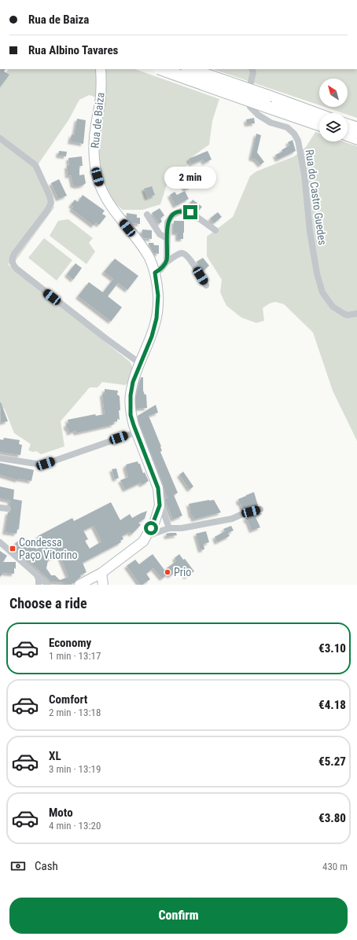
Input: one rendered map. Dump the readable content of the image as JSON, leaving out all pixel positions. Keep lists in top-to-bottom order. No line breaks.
{"streets":{"street":["Rua de Baiza","Rua do Castro Guedes"]},"places":{"transit":["Condessa Paço Vitorino"],"other":["Prio"]},"north":"top left","page":{"banner":["Rua de Baiza","Rua Albino Tavares"],"bubble":"2 min","heading":"Choose a ride","list":[{"name":"Economy","note":"1 min · 13:17","value":"€3.10"},{"name":"Comfort","note":"2 min · 13:18","value":"€4.18"},{"name":"XL","note":"3 min · 13:19","value":"€5.27"},{"name":"Moto","note":"4 min · 13:20","value":"€3.80"}],"pay":["Cash","430 m"],"buttons":"Confirm"}}
